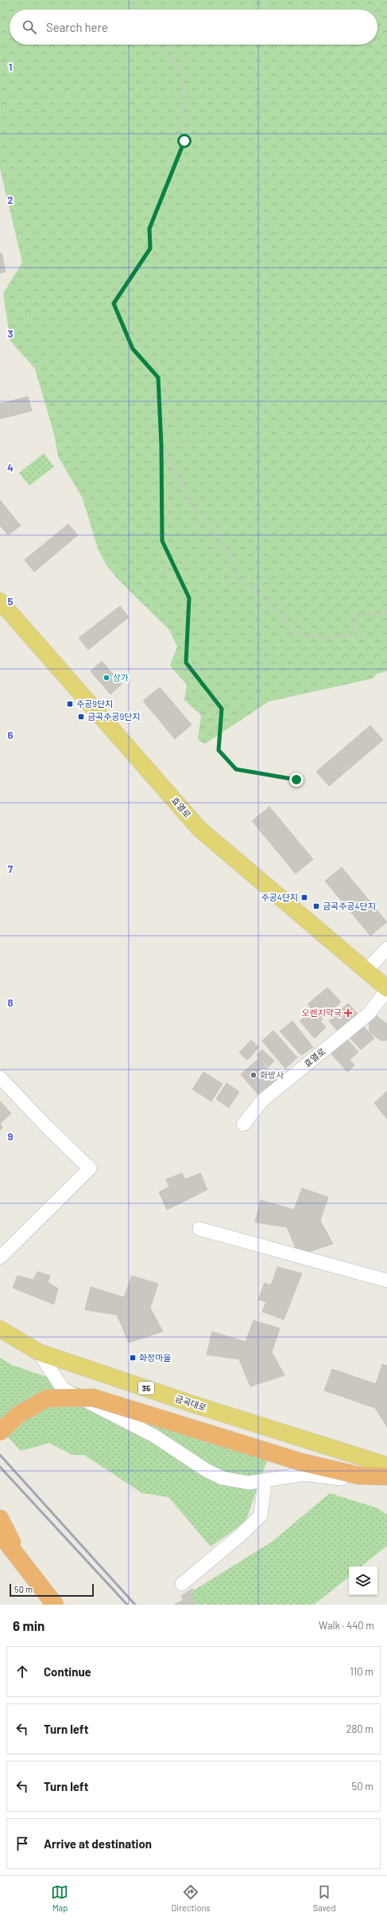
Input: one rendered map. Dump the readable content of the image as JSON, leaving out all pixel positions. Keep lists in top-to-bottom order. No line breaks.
{"streets":{"main road":["효열로","35","금곡대로"]},"places":{"other":["상가","화방사"],"transit":["주공9단지","금곡주공9단지","주공4단지","금곡주공4단지","화정마을"],"health":["오렌지약국"]},"scale_bar":"50 m","page":{"search":"Search here","scale":"50 m","heading":["6 min","Walk · 440 m"],"list":[["Continue","110 m"],["Turn left","280 m"],["Turn left","50 m"],"Arrive at destination"],"nav":["Map","Directions","Saved"]},"grid":{"rows":["1","2","3","4","5","6","7","8","9"]}}
